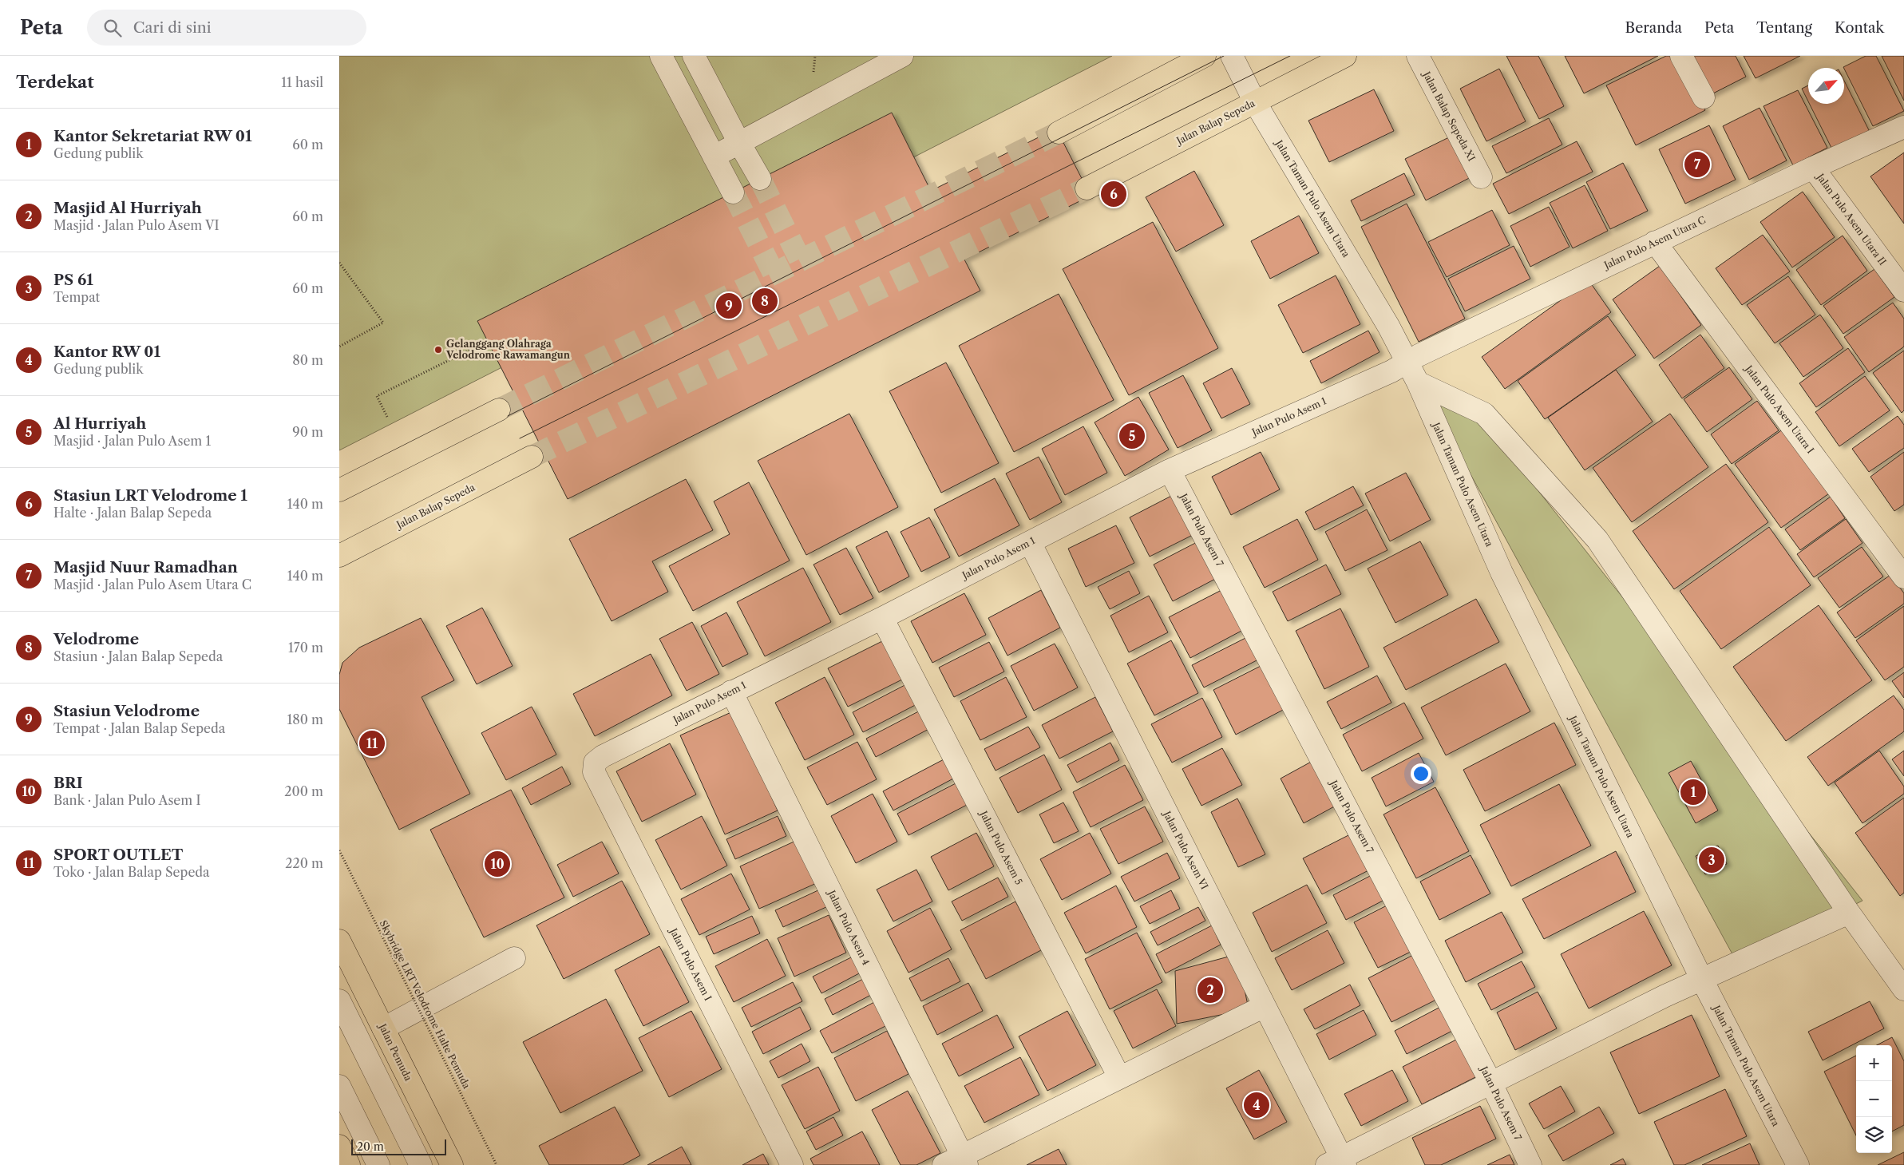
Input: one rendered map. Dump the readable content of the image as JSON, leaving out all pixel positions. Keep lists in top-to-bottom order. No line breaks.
{"streets":{"main road":["Jalan Balap Sepeda","Jalan Pemuda"],"street":["Jalan Balap Sepeda XI","Jalan Taman Pulo Asem Utara","Jalan Pulo Asem Utara II","Jalan Pulo Asem Utara C","Jalan Pulo Asem Utara I","Jalan Pulo Asem 1","Jalan Pulo Asem 7","Jalan Pulo Asem 5","Jalan Pulo Asem VI","Jalan Pulo Asem 4","Jalan Pulo Asem I"],"path":["Skybridge LRT Velodrome Halte Pemuda"]},"crossings":[["Jalan Balap Sepeda","Jalan Taman Pulo Asem Utara"],["Jalan Taman Pulo Asem Utara","Jalan Pulo Asem Utara C"],["Jalan Taman Pulo Asem Utara","Jalan Pulo Asem 1"],["Jalan Pulo Asem Utara II","Jalan Pulo Asem Utara C"],["Jalan Pulo Asem Utara C","Jalan Pulo Asem Utara I"],["Jalan Pulo Asem Utara C","Jalan Pulo Asem 1"],["Jalan Pulo Asem 1","Jalan Pulo Asem 7"],["Jalan Pulo Asem 1","Jalan Pulo Asem 5"],["Jalan Pulo Asem 1","Jalan Pulo Asem VI"],["Jalan Pulo Asem 1","Jalan Pulo Asem 4"],["Jalan Pulo Asem 1","Jalan Pulo Asem I"]],"places":["Gelanggang Olahraga Velodrome Rawamangun"],"scale_bar":"20 m","north":"top right","page":{"header":"Peta","search":"Cari di sini","nav":["Beranda","Peta","Tentang","Kontak"],"heading":["Terdekat","11 hasil"],"list":[{"mark":"1","name":"Kantor Sekretariat RW 01","note":"Gedung publik","value":"60 m"},{"mark":"2","name":"Masjid Al Hurriyah","note":"Masjid · Jalan Pulo Asem VI","value":"60 m"},{"mark":"3","name":"PS 61","note":"Tempat","value":"60 m"},{"mark":"4","name":"Kantor RW 01","note":"Gedung publik","value":"80 m"},{"mark":"5","name":"Al Hurriyah","note":"Masjid · Jalan Pulo Asem 1","value":"90 m"},{"mark":"6","name":"Stasiun LRT Velodrome 1","note":"Halte · Jalan Balap Sepeda","value":"140 m"},{"mark":"7","name":"Masjid Nuur Ramadhan","note":"Masjid · Jalan Pulo Asem Utara C","value":"140 m"},{"mark":"8","name":"Velodrome","note":"Stasiun · Jalan Balap Sepeda","value":"170 m"},{"mark":"9","name":"Stasiun Velodrome","note":"Tempat · Jalan Balap Sepeda","value":"180 m"},{"mark":"10","name":"BRI","note":"Bank · Jalan Pulo Asem I","value":"200 m"},{"mark":"11","name":"SPORT OUTLET","note":"Toko · Jalan Balap Sepeda","value":"220 m"}],"pins":["7","6","8","9","5","11","1","3","10","2","4"],"map_buttons":["+","−"],"scale":"20 m"}}
